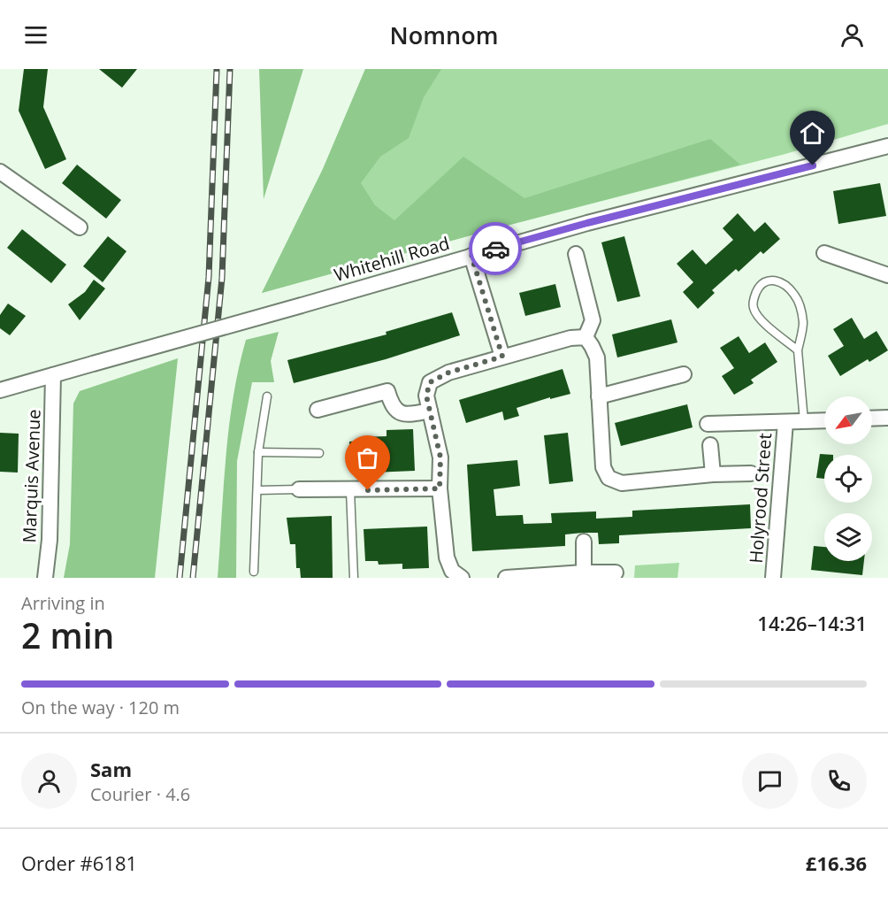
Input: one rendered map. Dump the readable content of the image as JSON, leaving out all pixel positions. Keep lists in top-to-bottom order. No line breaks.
{"streets":{"street":["Whitehill Road","Marquis Avenue","Holyrood Street"]},"crossings":[["Whitehill Road","Marquis Avenue"]],"north":"bottom left","page":{"header":"Nomnom","heading":["2 min","Arriving in","14:26–14:31"],"panel":["Sam","Courier · 4.6","Order #6181","£16.36"],"bar":"On the way · 120 m"}}
